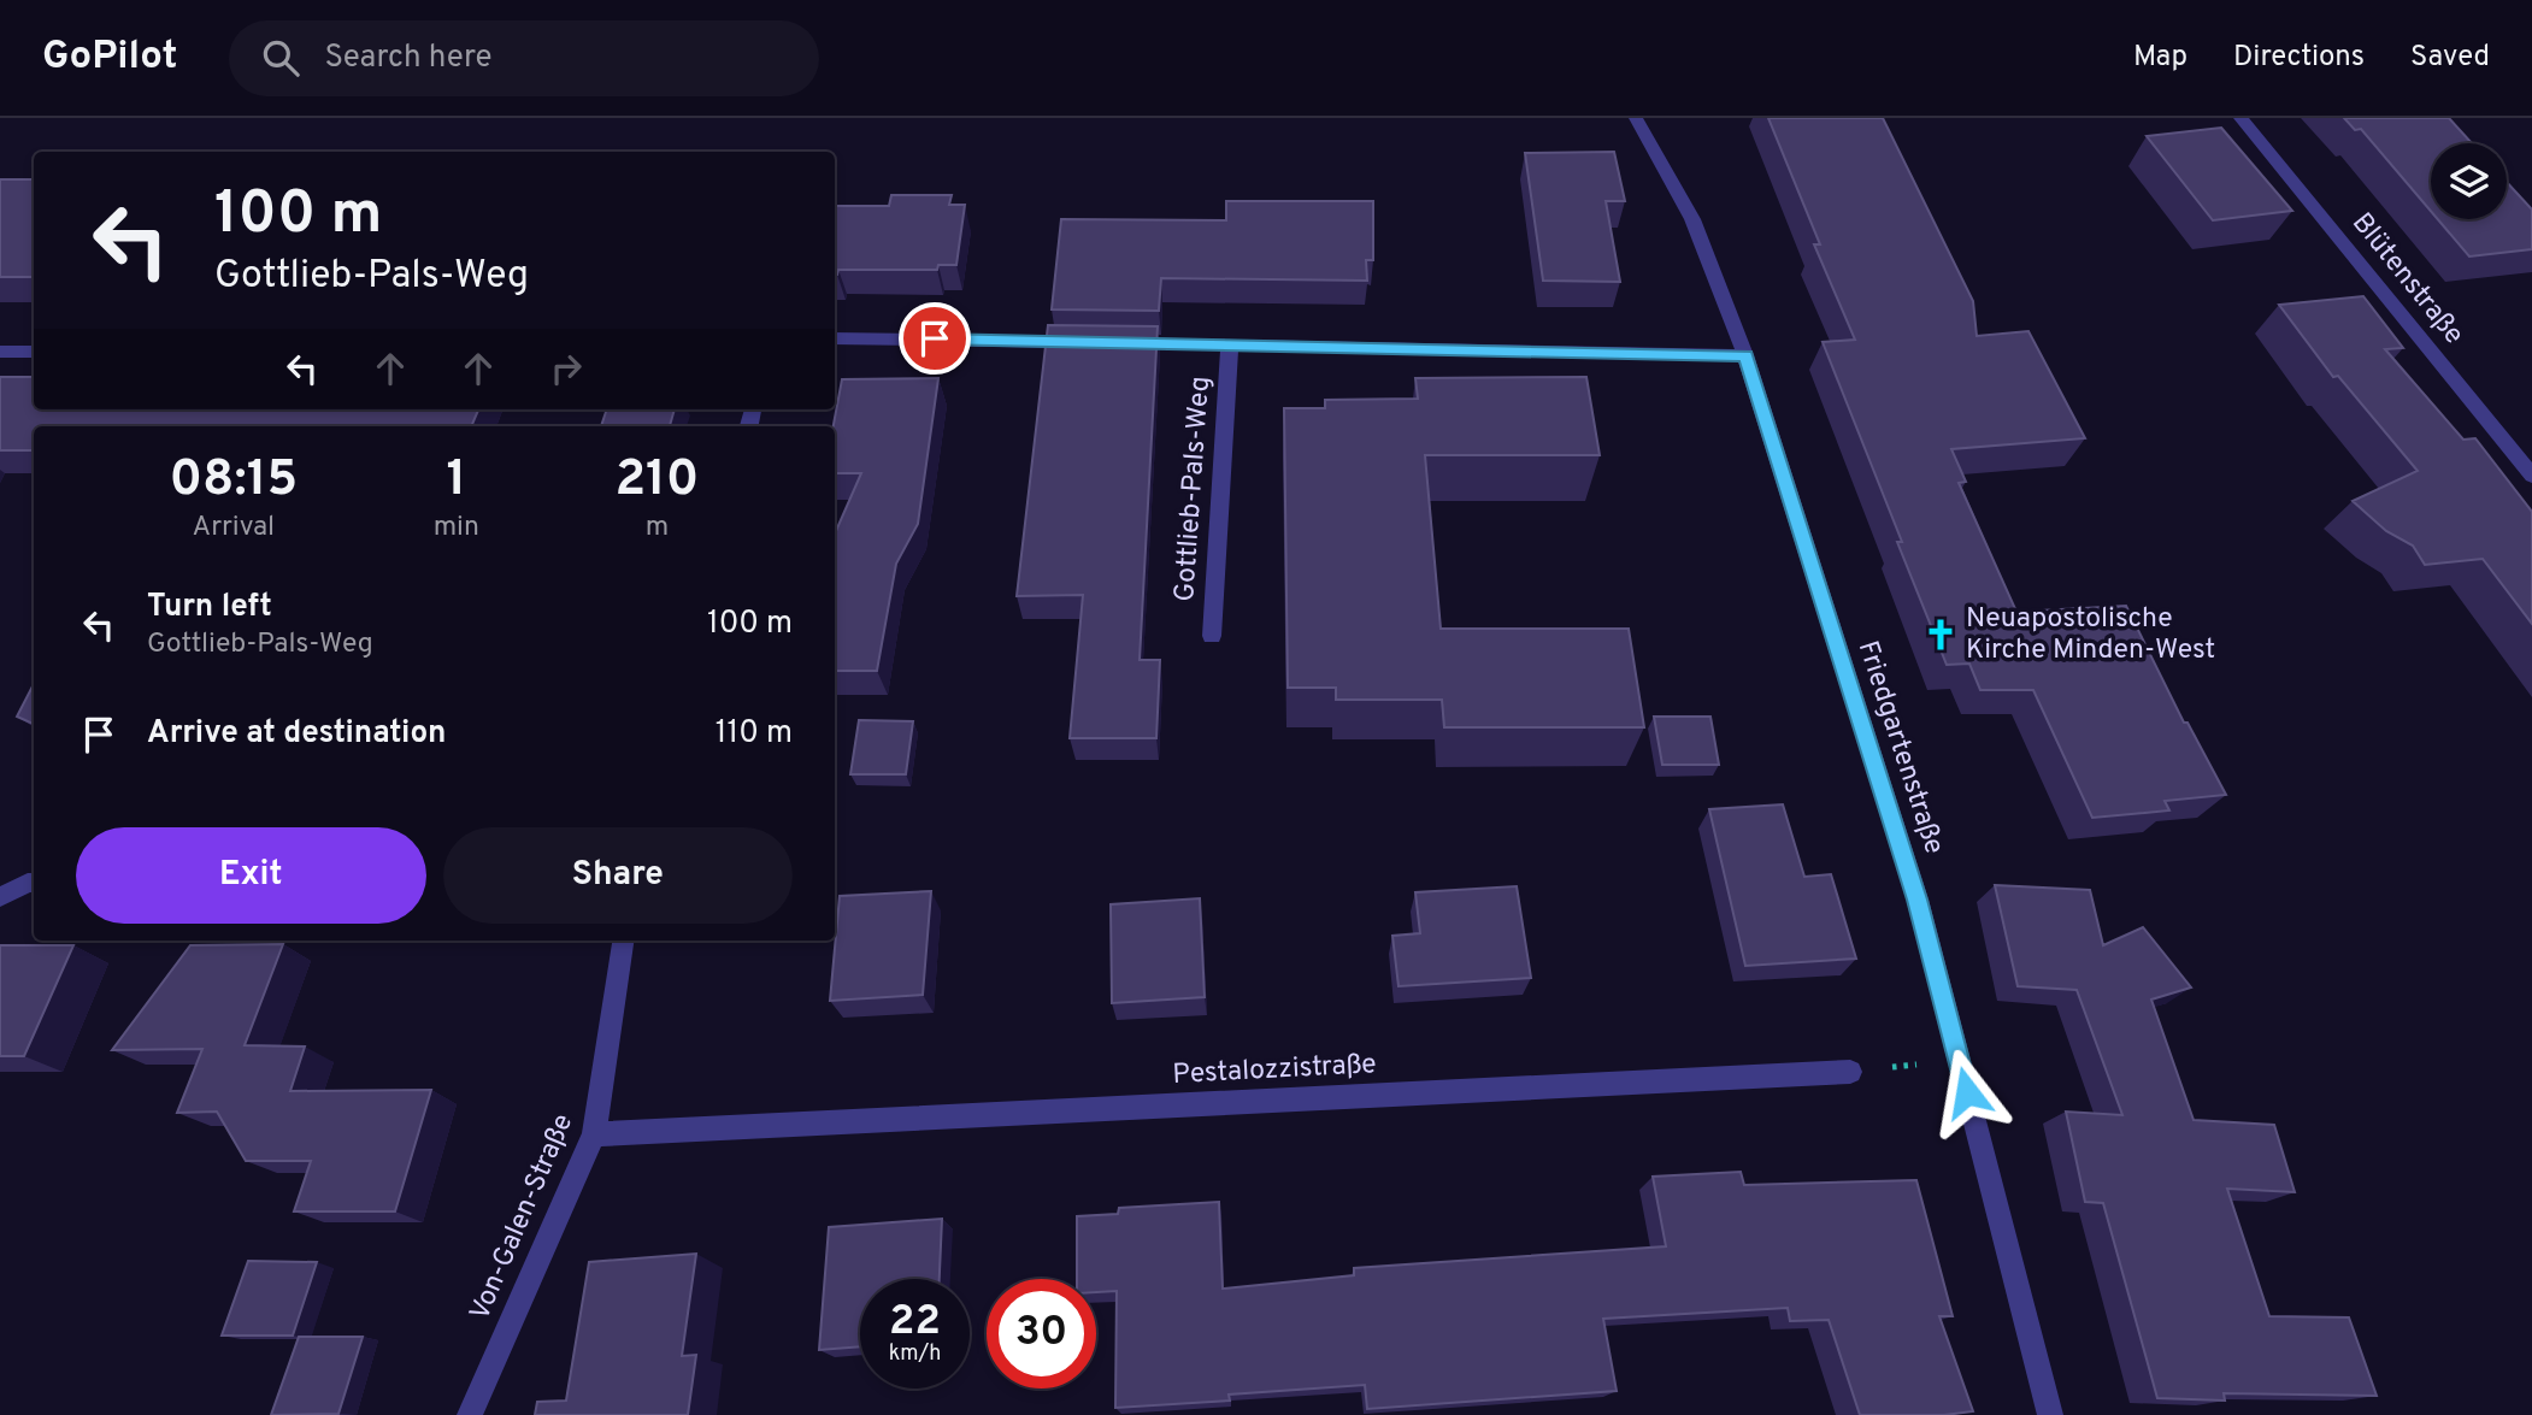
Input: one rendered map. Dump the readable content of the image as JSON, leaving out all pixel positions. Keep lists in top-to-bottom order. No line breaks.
{"streets":{"street":["Blütenstraße","Gottlieb-Pals-Weg","Friedgartenstraße","Pestalozzistraße","Von-Galen-Straße"]},"crossings":[["Gottlieb-Pals-Weg","Friedgartenstraße"],["Pestalozzistraße","Von-Galen-Straße"]],"places":{"church":["Neuapostolische Kirche Minden-West"]},"page":{"header":"GoPilot","search":"Search here","nav":["Map","Directions","Saved"],"turn":["100 m","Gottlieb-Pals-Weg"],"eta":["08:15","Arrival","1","min","210","m"],"list":[{"name":"Turn left","note":"Gottlieb-Pals-Weg","value":"100 m"},{"name":"Arrive at destination","value":"110 m"}],"buttons":["Exit","Share"],"speed":"22 km/h","limit":"30"}}
